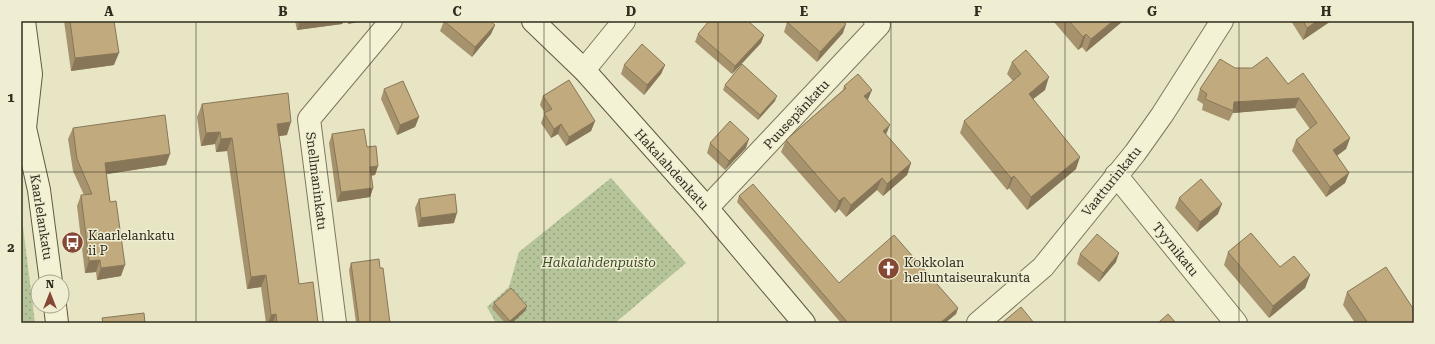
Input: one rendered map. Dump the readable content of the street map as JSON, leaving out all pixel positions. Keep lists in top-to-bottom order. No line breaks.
{"streets":{"street":["Puusepänkatu","Hakalahdenkatu","Snellmaninkatu","Vaatturinkatu","Kaarlelankatu","Tyynikatu"]},"crossings":[["Puusepänkatu","Hakalahdenkatu"],["Vaatturinkatu","Tyynikatu"]],"parks":["Hakalahdenpuisto"],"places":{"bus stop":["Kaarlelankatu ii P"],"church":["Kokkolan helluntaiseurakunta"]},"north":"top","grid":{"columns":["A","B","C","D","E","F","G","H"],"rows":["1","2"]}}
